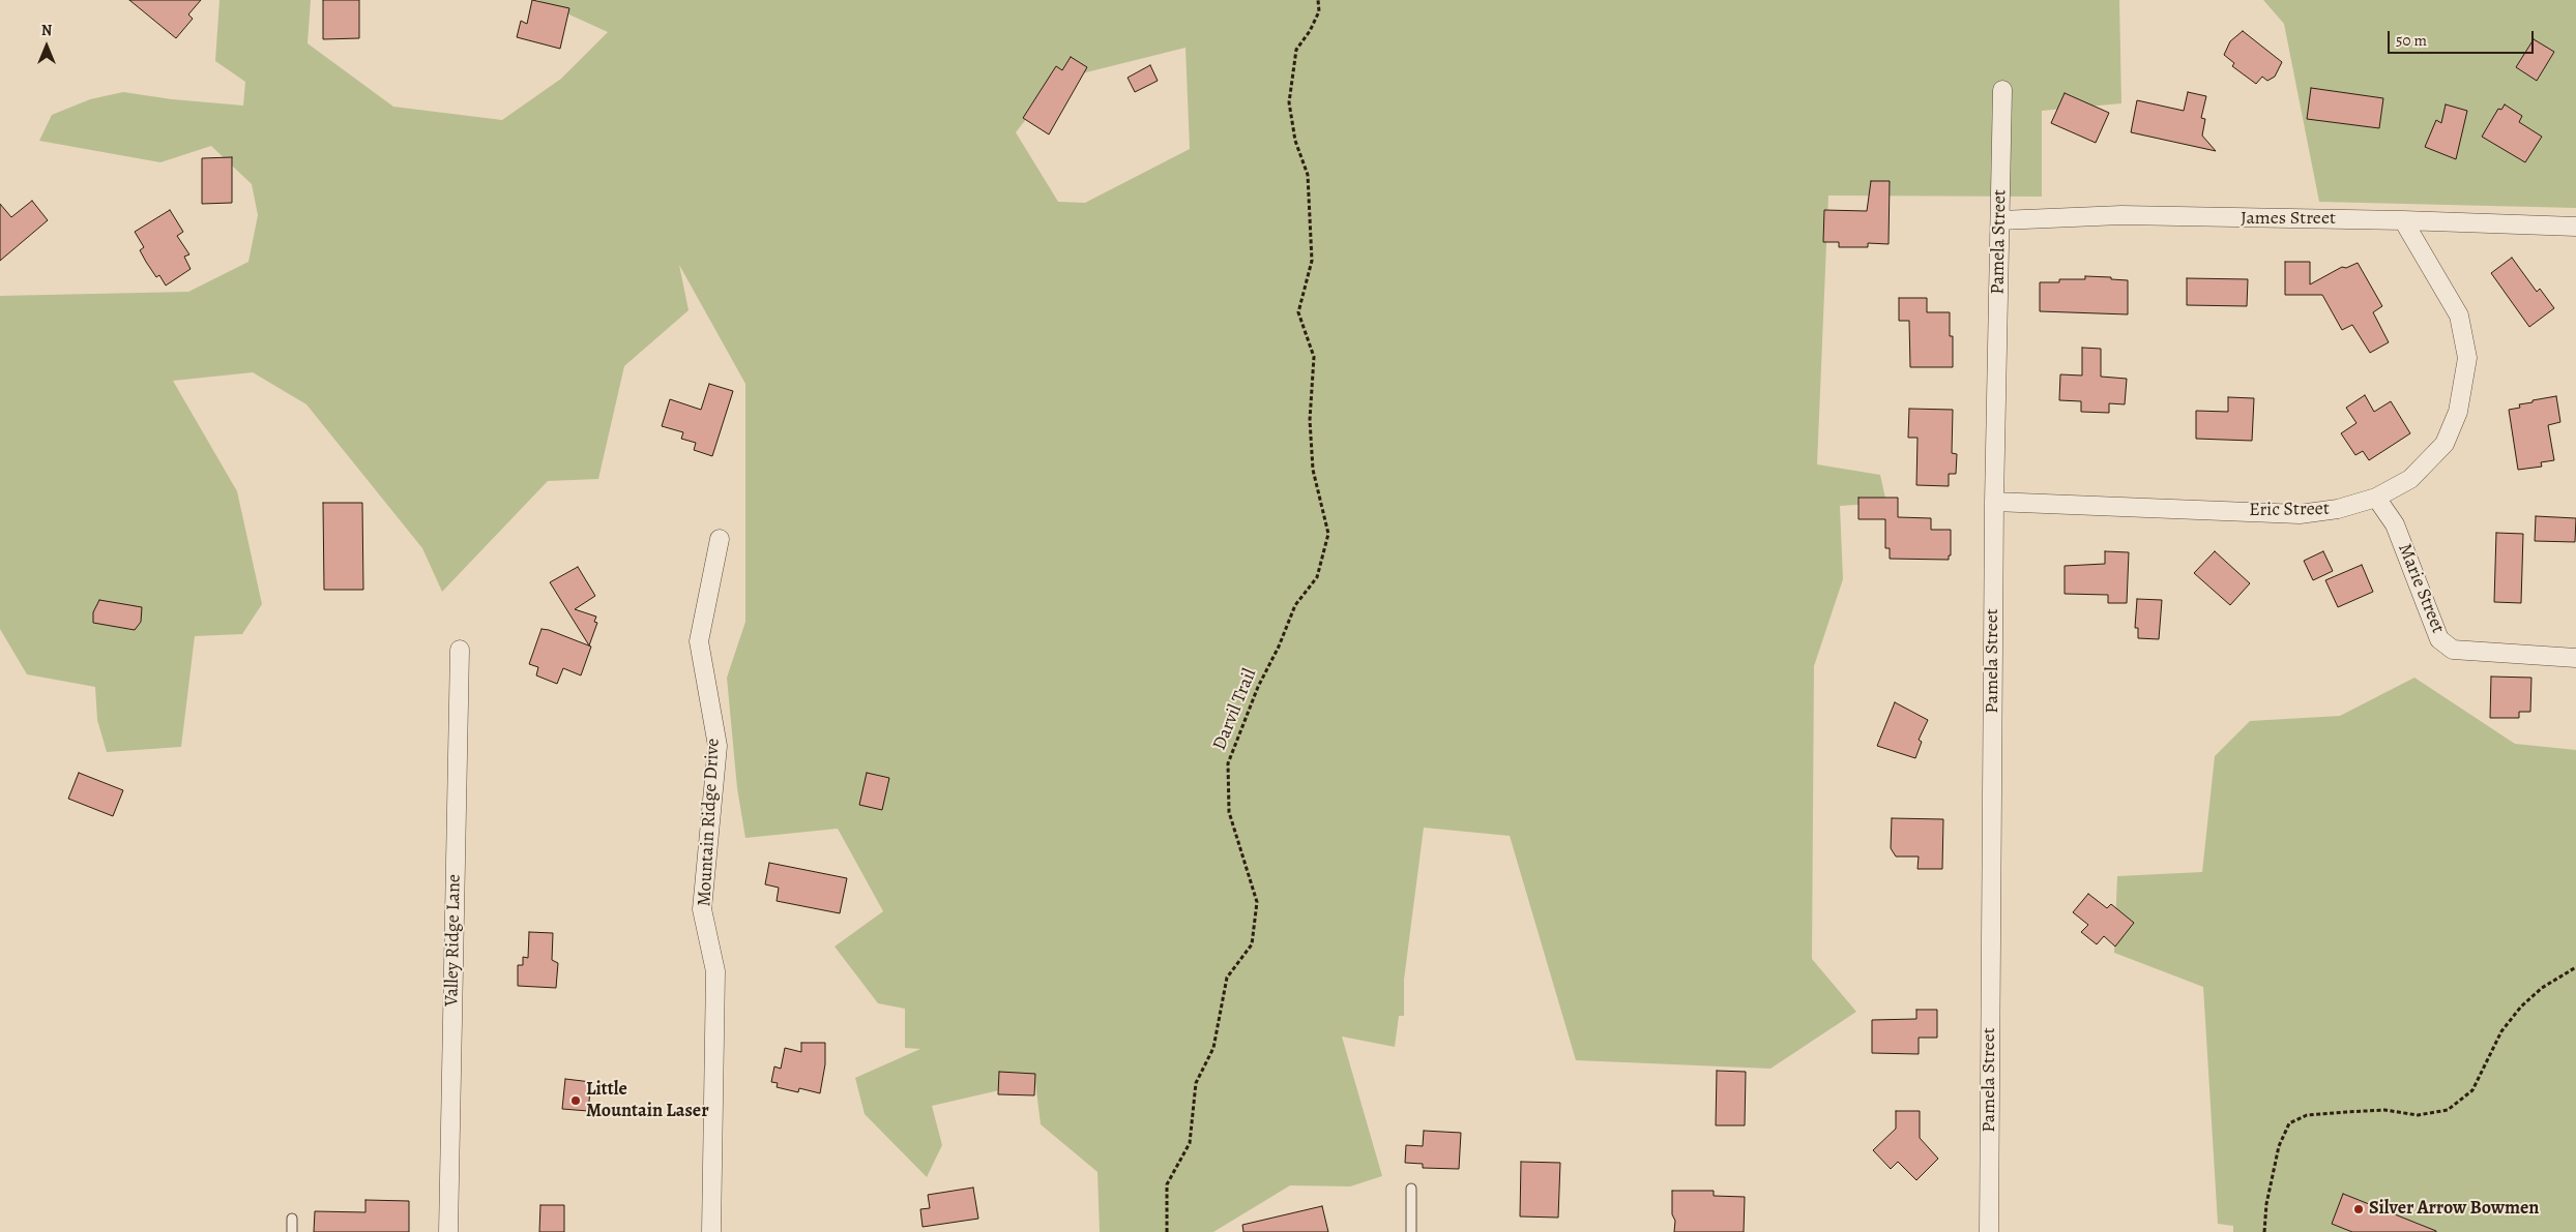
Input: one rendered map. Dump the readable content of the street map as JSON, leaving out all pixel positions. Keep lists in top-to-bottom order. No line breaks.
{"streets":{"street":["James Street","Pamela Street","Eric Street","Marie Street","Mountain Ridge Drive","Valley Ridge Lane"],"path":["Darvil Trail"]},"crossings":[["James Street","Pamela Street"],["James Street","Eric Street"],["Pamela Street","Eric Street"],["Eric Street","Marie Street"]],"places":["Little Mountain Laser","Silver Arrow Bowmen"],"scale_bar":"50 m","north":"top"}
